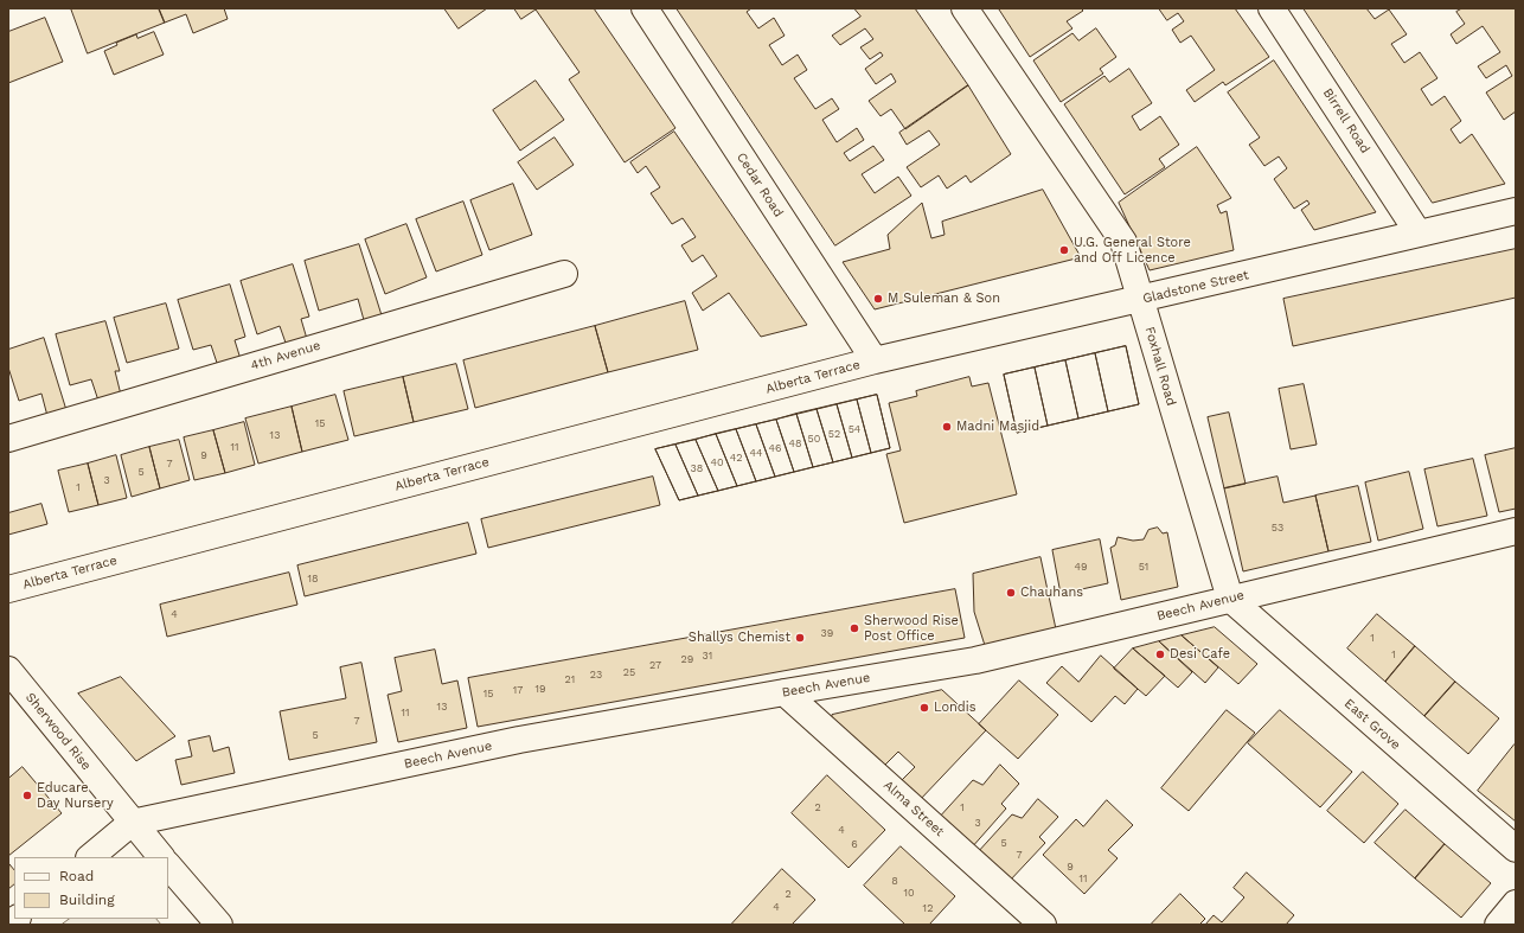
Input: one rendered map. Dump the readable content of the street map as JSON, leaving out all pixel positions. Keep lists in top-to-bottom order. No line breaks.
{"streets":{"street":["Birrell Road","Cedar Road","Gladstone Street","4th Avenue","Foxhall Road","Alberta Terrace","Beech Avenue","East Grove","Sherwood Rise","Alma Street"]},"crossings":[["Birrell Road","Gladstone Street"],["Cedar Road","Gladstone Street"],["Cedar Road","Alberta Terrace"],["Gladstone Street","Foxhall Road"],["Gladstone Street","Alberta Terrace"],["Foxhall Road","Beech Avenue"],["Foxhall Road","East Grove"],["Beech Avenue","East Grove"],["Beech Avenue","Sherwood Rise"],["Beech Avenue","Alma Street"]],"places":["U.G. General Store and Off Licence","M Suleman & Son","Madni Masjid","Chauhans","Sherwood Rise Post Office","Shallys Chemist","Desi Cafe","Londis","Educare Day Nursery"],"house_numbers":["15","54","52","13","50","48","11","46","44","9","42","40","7","38","5","3","1","53","49","51","18","4","39","1","1","31","29","27","25","23","21","19","17","15","13","11","7","5","2","1","3","4","5","6","7","9","11","8","10","2","4","12"],"legend":["Road","Building"]}
